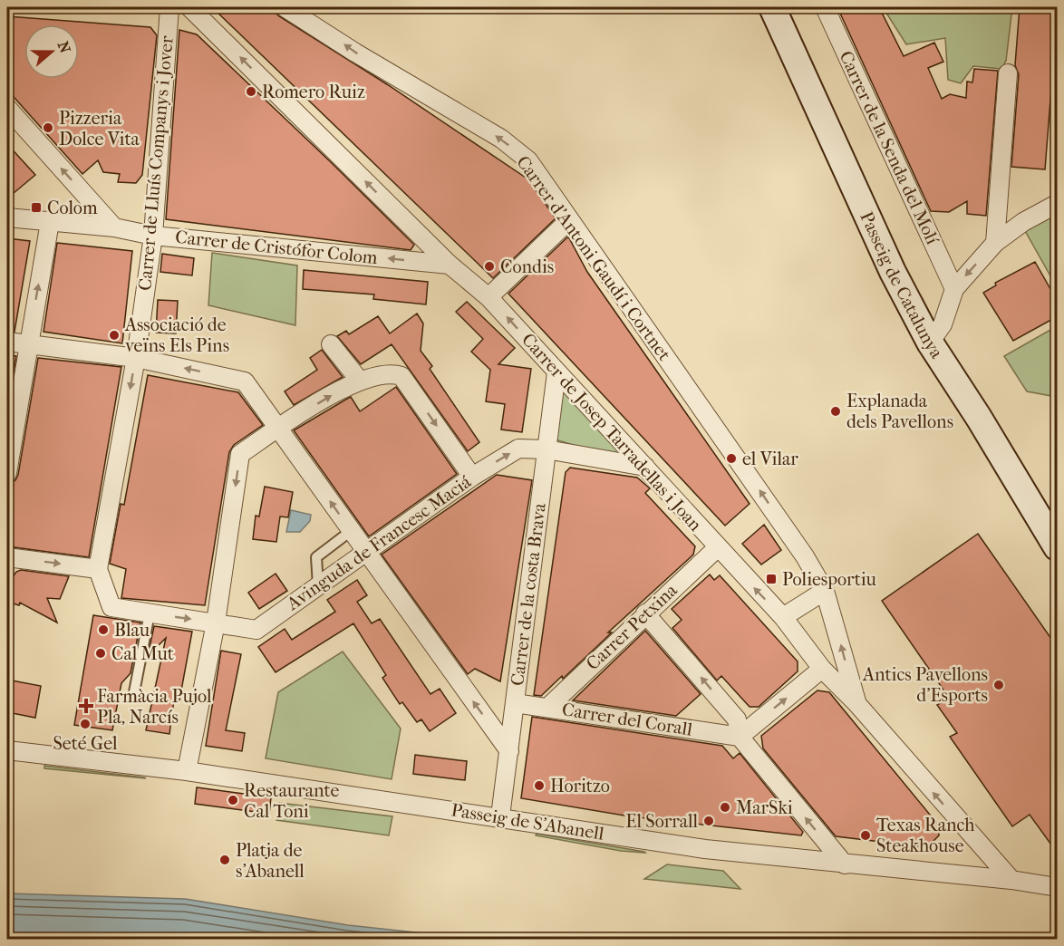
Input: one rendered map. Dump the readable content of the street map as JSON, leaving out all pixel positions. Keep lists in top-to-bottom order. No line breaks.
{"streets":{"street":["Carrer de la Senda del Molí","Carrer de Lluís Companys i Jover","Carrer de Cristófor Colom","Carrer d'Antoni Gaudí i Cortnet","Passeig de Catalunya","Carrer de Josep Tarradellas i Joan","Avinguda de Francesc Maciá","Carrer de la costa Brava","Carrer Petxina","Carrer del Corall","Passeig de S'Abanell"]},"crossings":[["Carrer de Lluís Companys i Jover","Carrer de Cristófor Colom"],["Carrer de Lluís Companys i Jover","Avinguda de Francesc Maciá"],["Carrer de Cristófor Colom","Carrer de Josep Tarradellas i Joan"],["Carrer d'Antoni Gaudí i Cortnet","Carrer de Josep Tarradellas i Joan"],["Carrer de Josep Tarradellas i Joan","Avinguda de Francesc Maciá"],["Carrer de Josep Tarradellas i Joan","Carrer de la costa Brava"],["Carrer de Josep Tarradellas i Joan","Carrer Petxina"],["Carrer de Josep Tarradellas i Joan","Passeig de S'Abanell"],["Avinguda de Francesc Maciá","Carrer de la costa Brava"],["Carrer de la costa Brava","Carrer del Corall"],["Carrer de la costa Brava","Passeig de S'Abanell"],["Carrer Petxina","Carrer del Corall"]],"one_way":["Carrer de Cristófor Colom","Carrer d'Antoni Gaudí i Cortnet","Carrer de Josep Tarradellas i Joan"],"places":{"other":["Romero Ruiz","Pizzeria Dolce Vita","Condis","Associació de veïns Els Pins","Explanada dels Pavellons","el Vilar","Blau","Cal Mut","Antics Pavellons d'Esports","Seté Gel","Horitzo","Restaurante Cal Toni","MarSki","El Sorrall","Texas Ranch Steakhouse","Platja de s'Abanell"],"transit":["Colom","Poliesportiu"],"health":["Farmàcia Pujol Pla, Narcís"]},"north":"right"}
